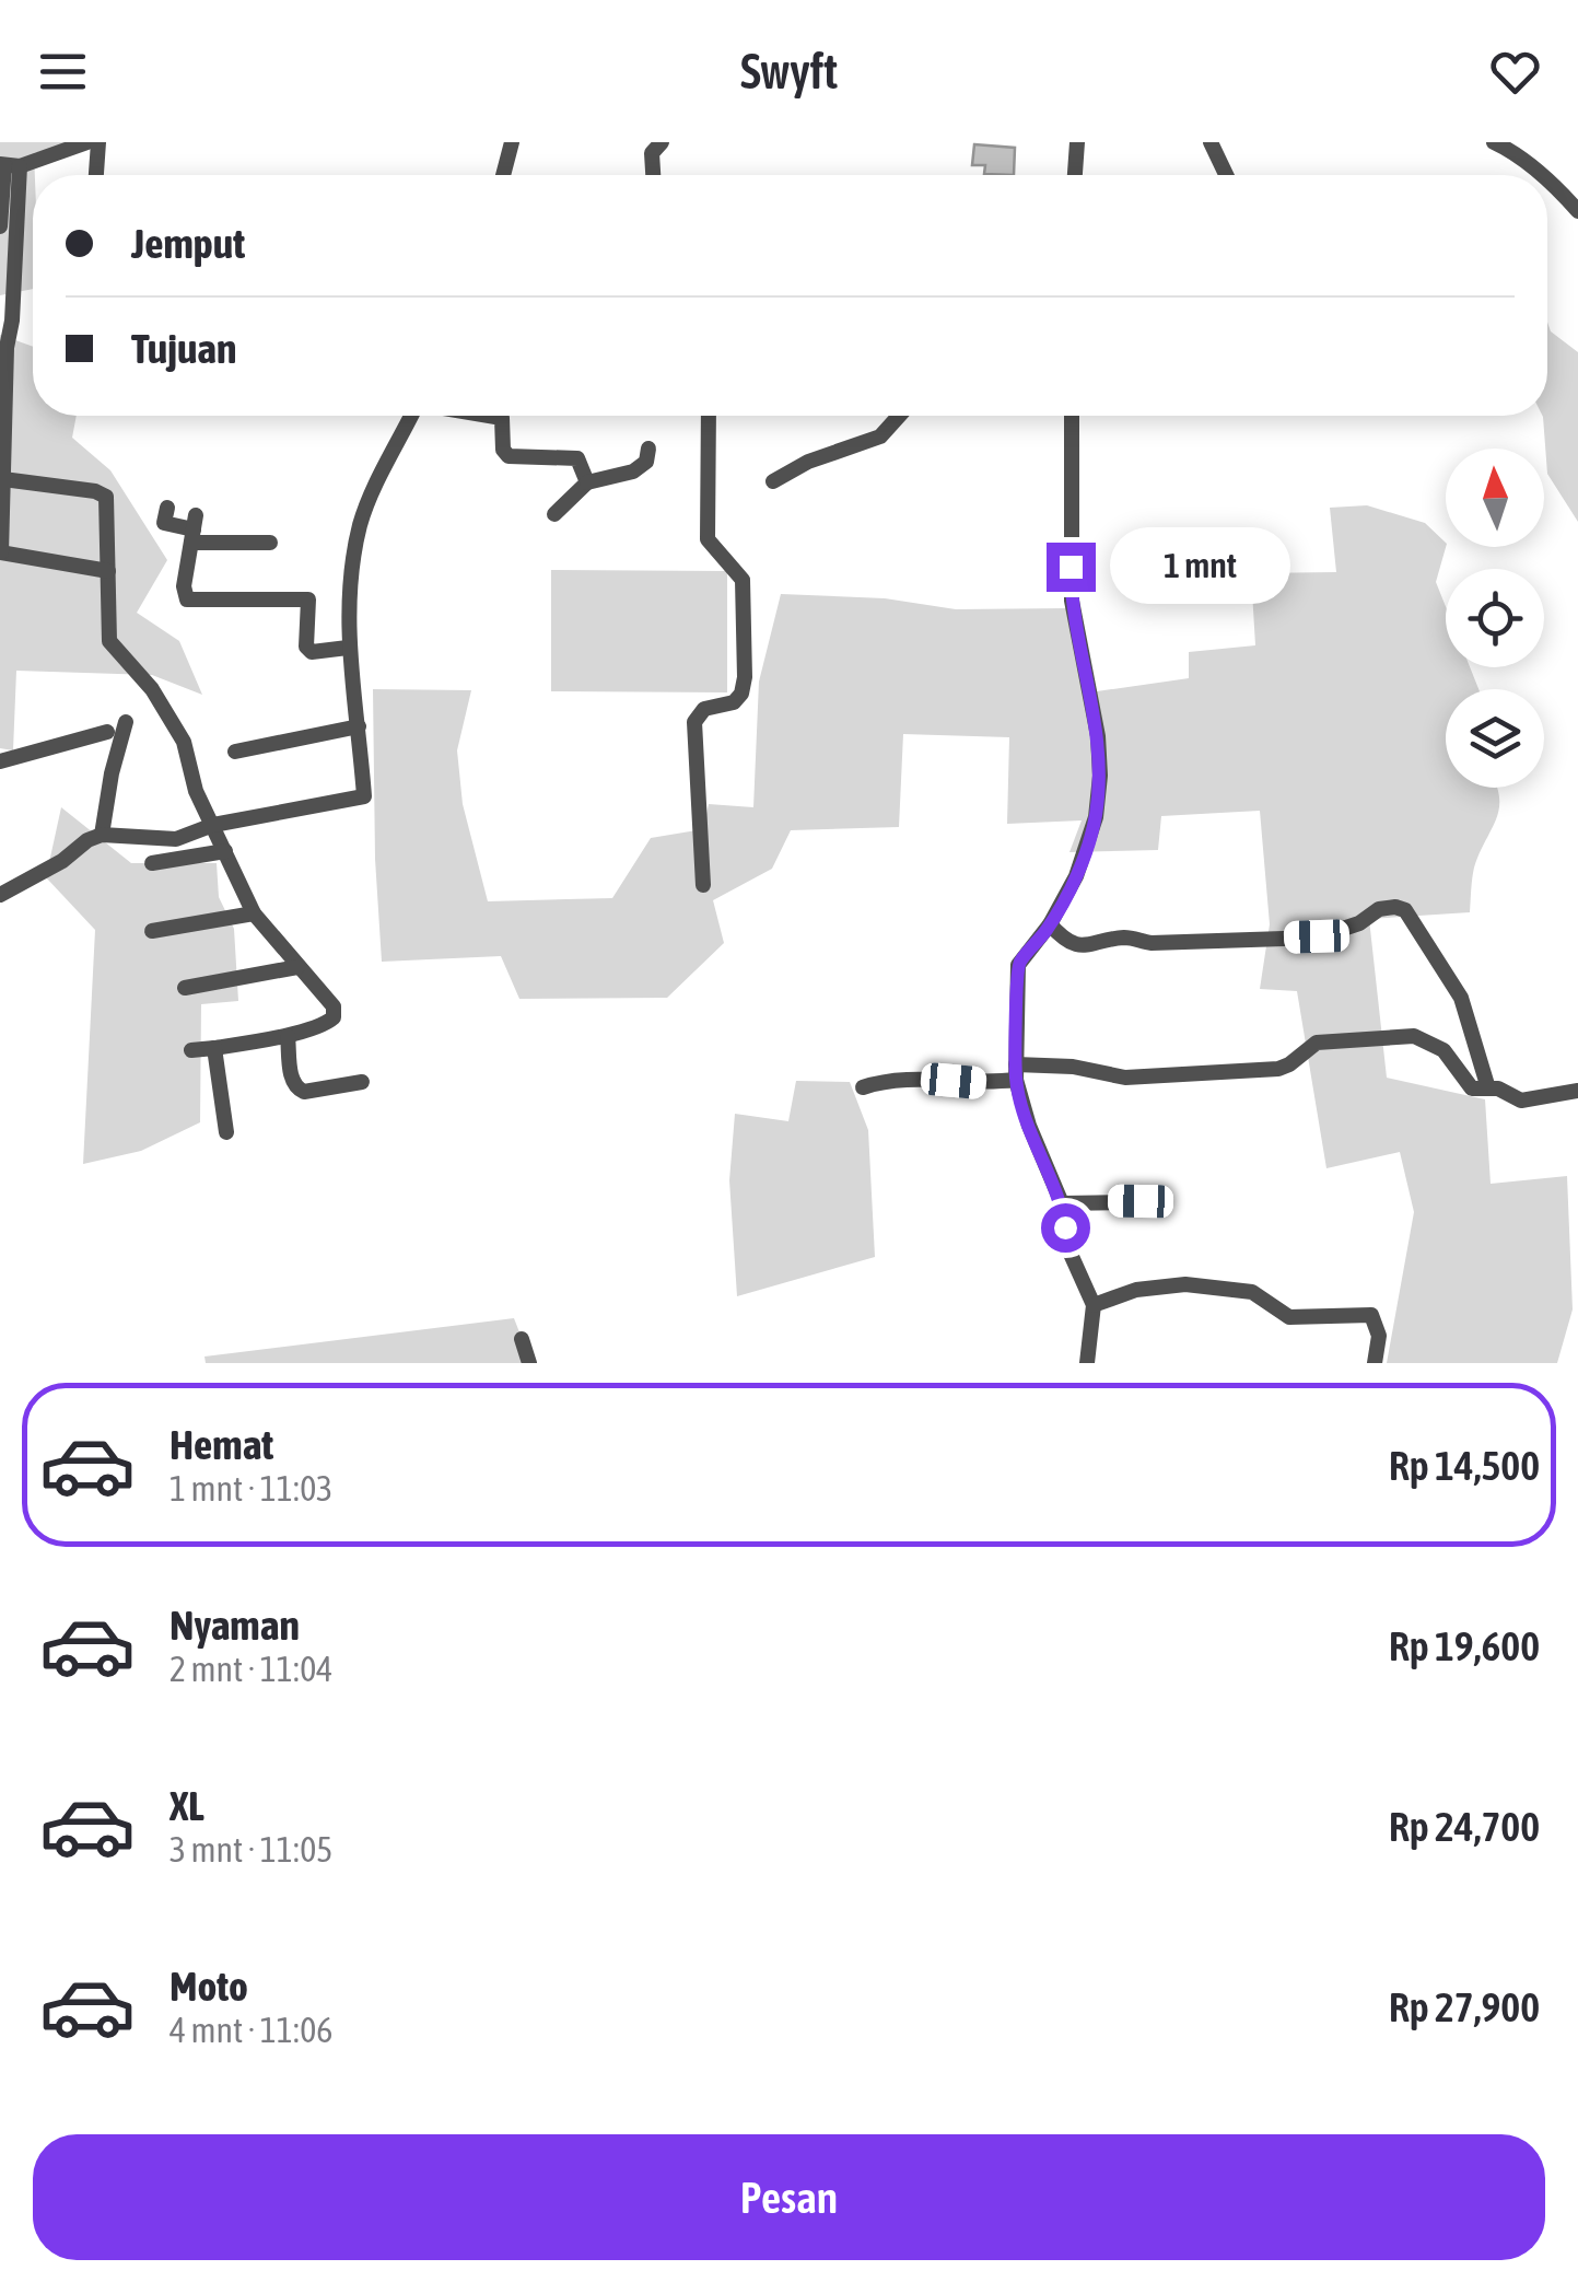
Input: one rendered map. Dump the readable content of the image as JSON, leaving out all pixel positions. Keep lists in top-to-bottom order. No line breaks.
{"north":"top","page":{"header":"Swyft","banner":["Jemput","Tujuan"],"bubble":"1 mnt","list":[{"name":"Hemat","note":"1 mnt · 11:03","value":"Rp 14,500"},{"name":"Nyaman","note":"2 mnt · 11:04","value":"Rp 19,600"},{"name":"XL","note":"3 mnt · 11:05","value":"Rp 24,700"},{"name":"Moto","note":"4 mnt · 11:06","value":"Rp 27,900"}],"buttons":"Pesan"}}
